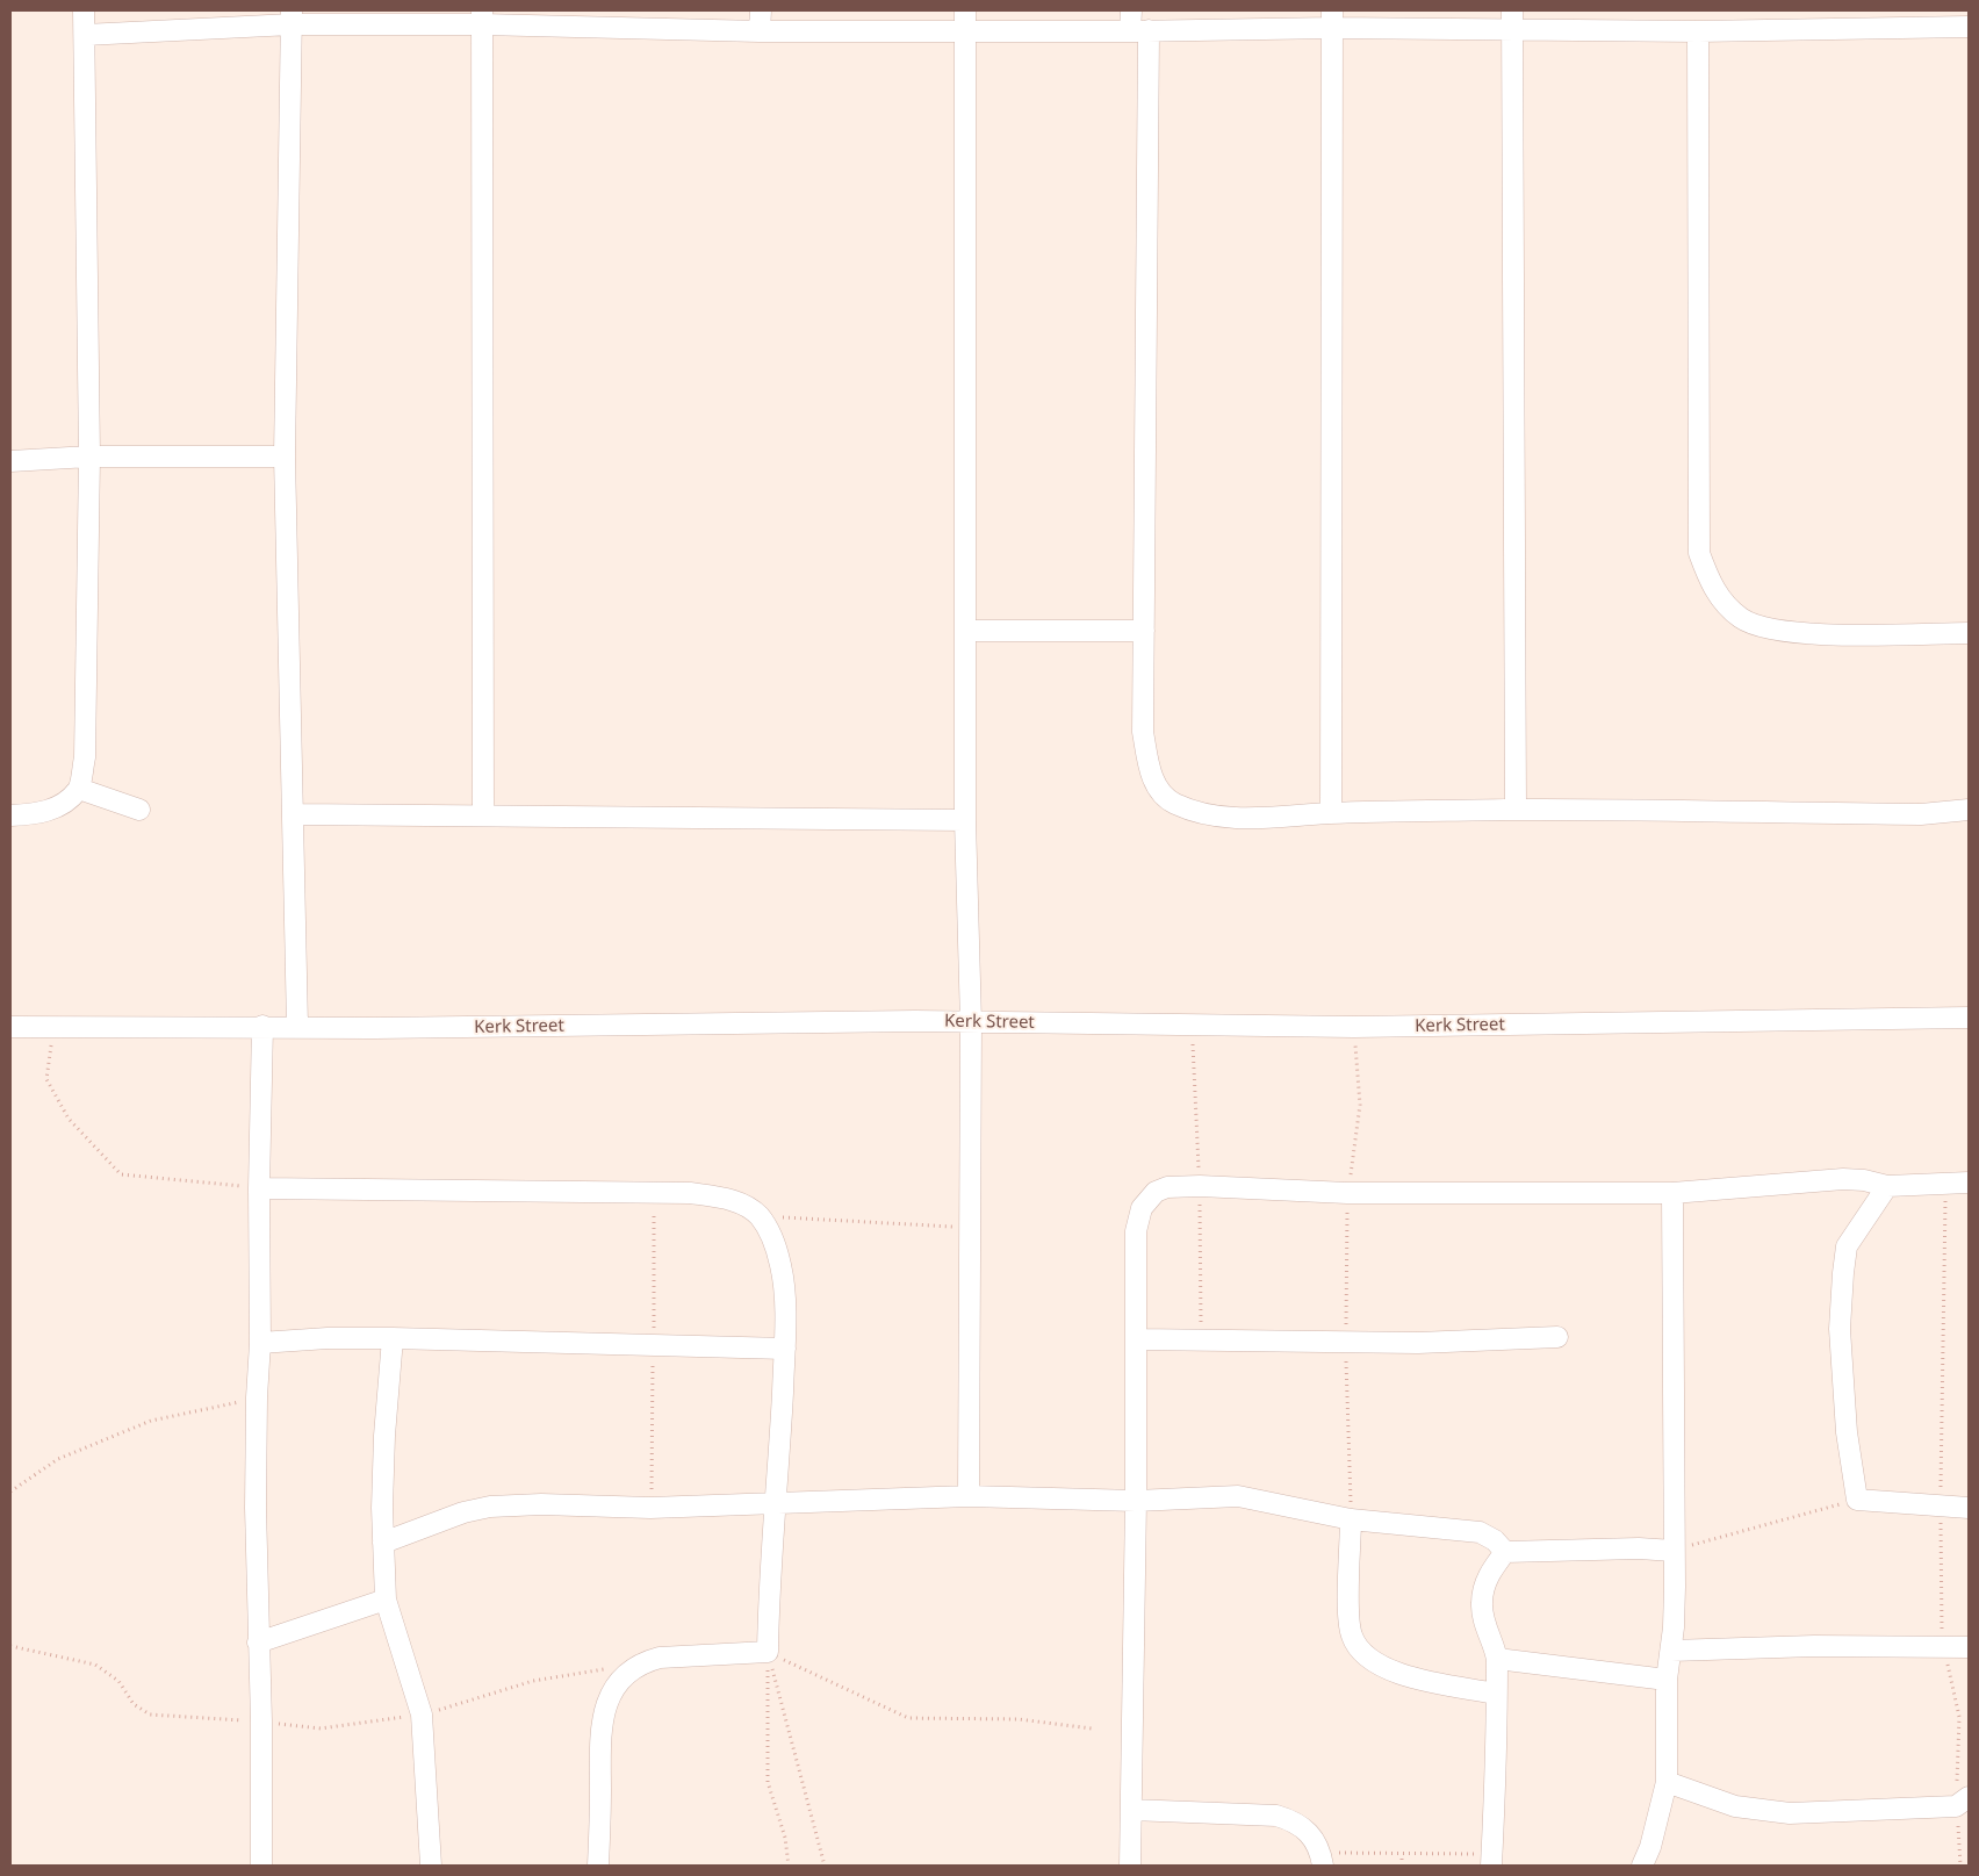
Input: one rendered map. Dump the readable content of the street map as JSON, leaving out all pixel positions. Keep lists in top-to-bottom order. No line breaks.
{"streets":{"street":["Kerk Street"]}}
